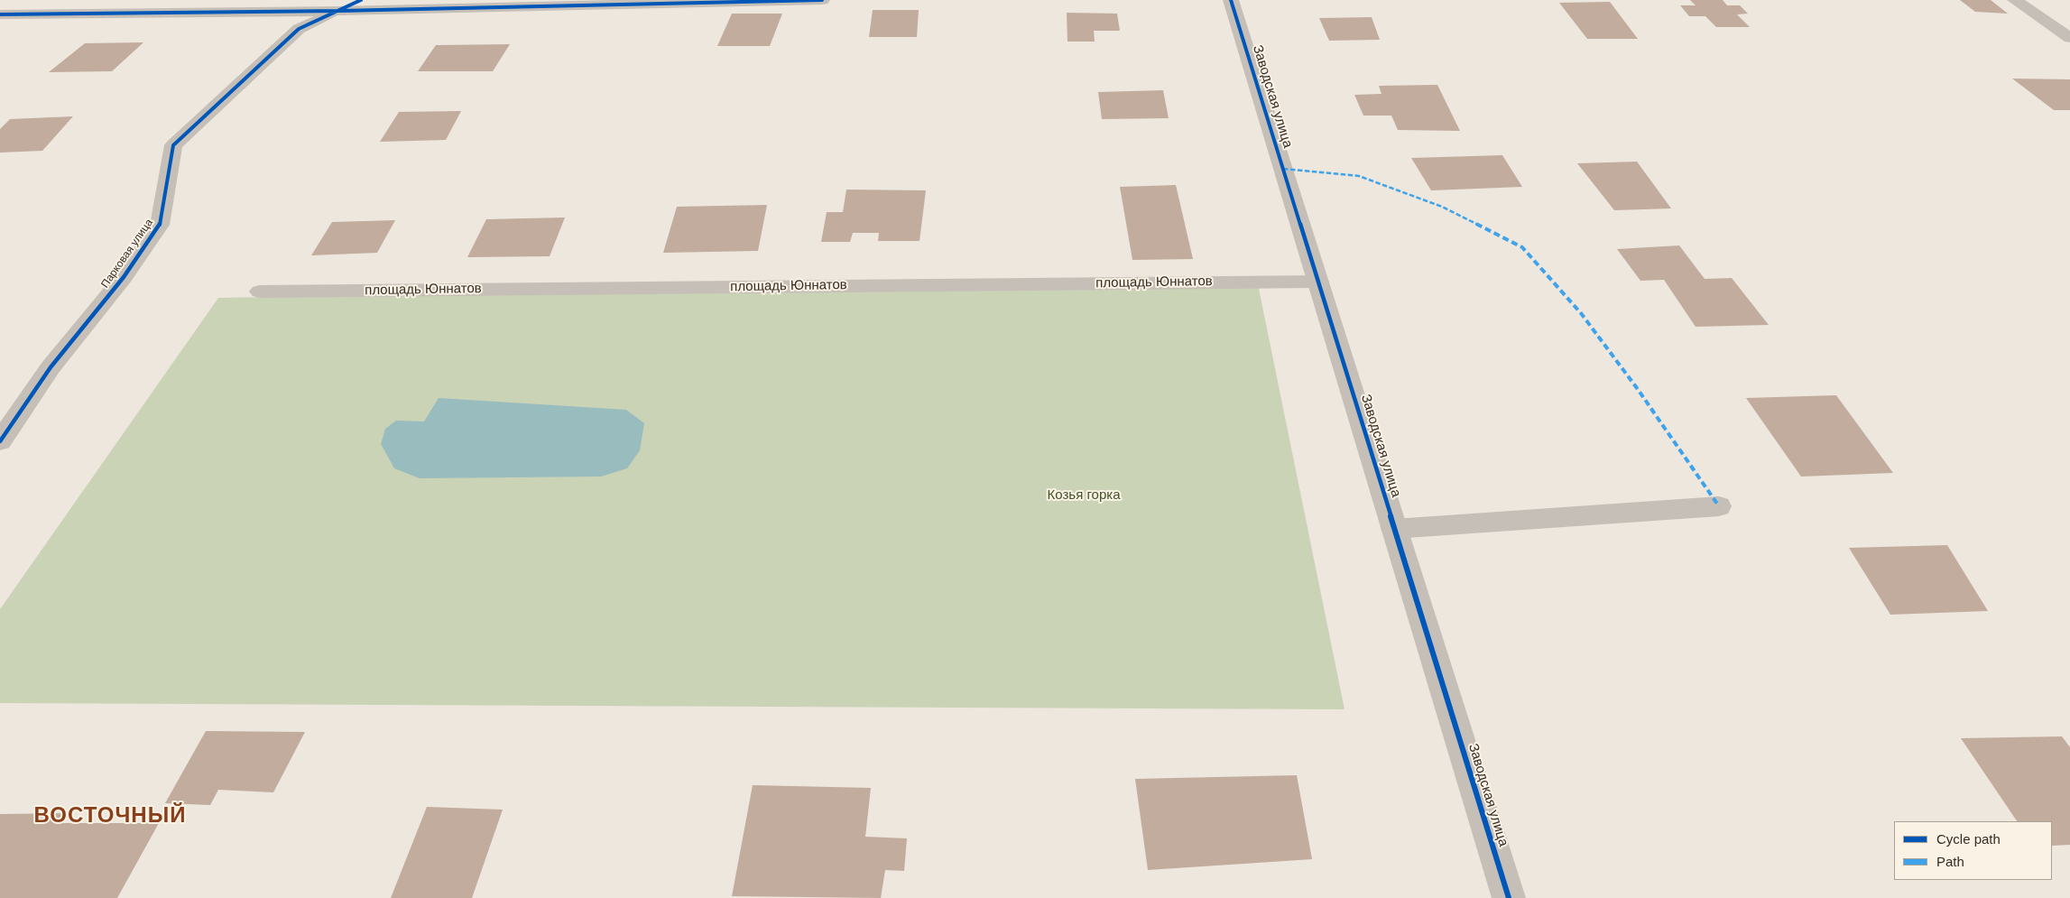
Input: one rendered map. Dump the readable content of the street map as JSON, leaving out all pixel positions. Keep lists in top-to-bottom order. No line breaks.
{"streets":{"street":["Заводская улица","Парковая улица","площадь Юннатов"]},"crossings":[["Заводская улица","площадь Юннатов"]],"districts":["ВОСТОЧНЫЙ"],"parks":["Козья горка"],"legend":["Cycle path","Path"]}
